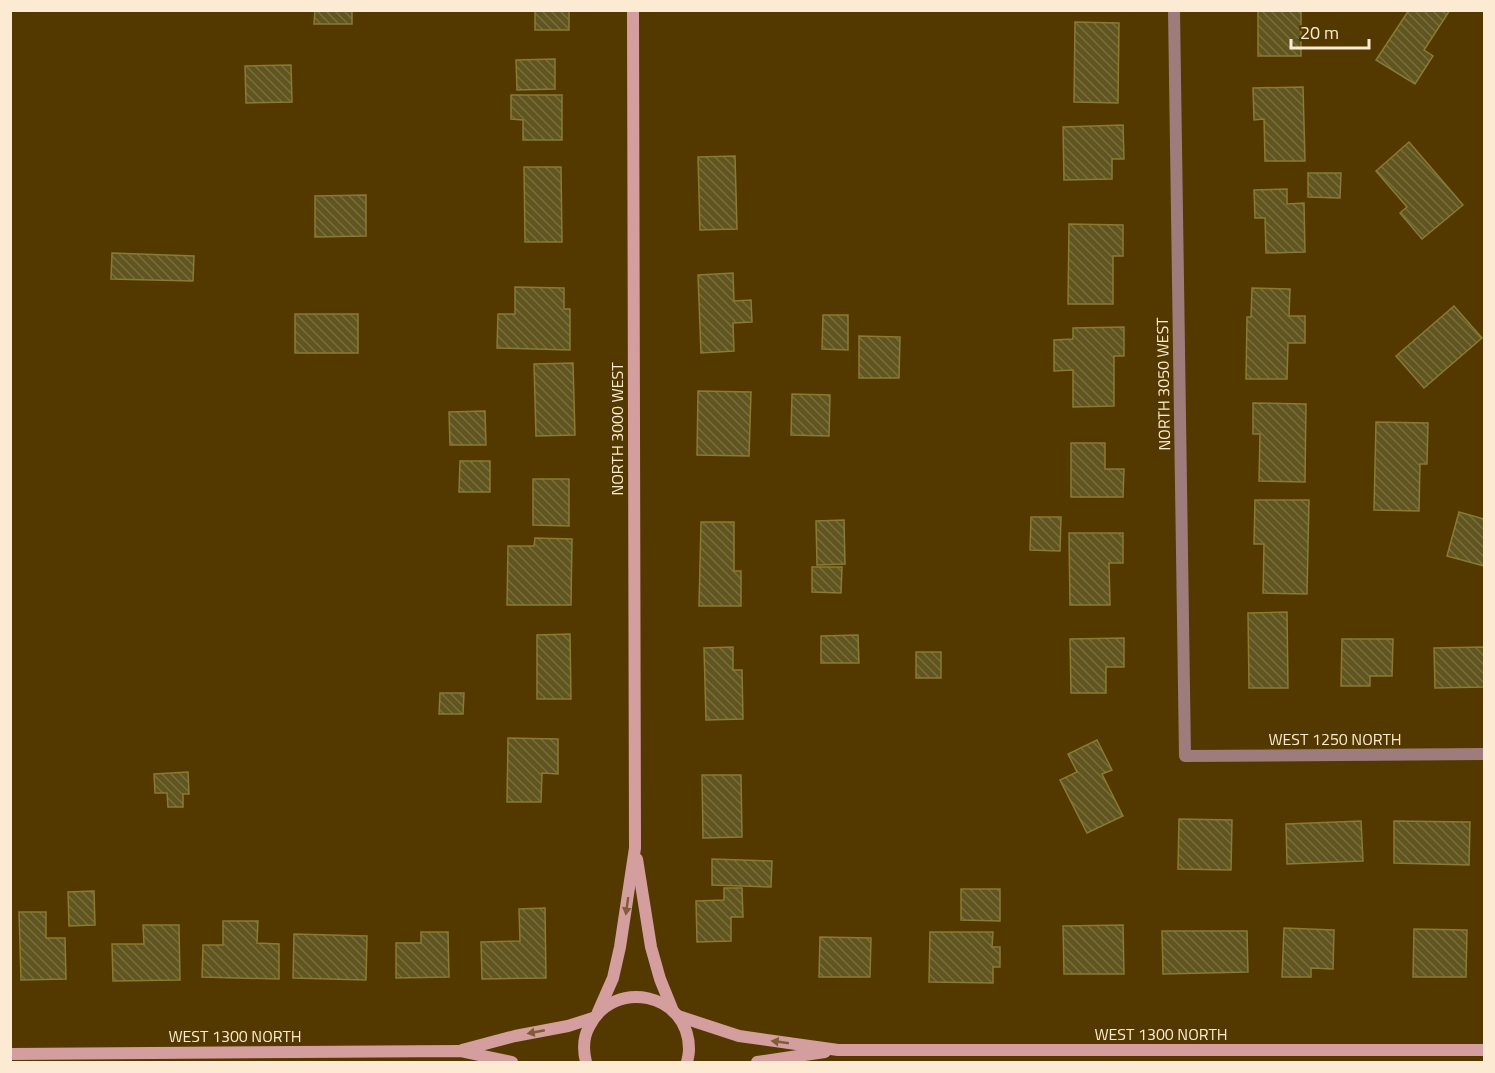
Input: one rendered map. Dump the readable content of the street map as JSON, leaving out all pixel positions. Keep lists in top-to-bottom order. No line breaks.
{"streets":{"street":["NORTH 3050 WEST","NORTH 3000 WEST","WEST 1250 NORTH","WEST 1300 NORTH"]},"crossings":[["NORTH 3050 WEST","WEST 1250 NORTH"],["NORTH 3000 WEST","WEST 1300 NORTH"]],"scale_bar":"20 m"}
